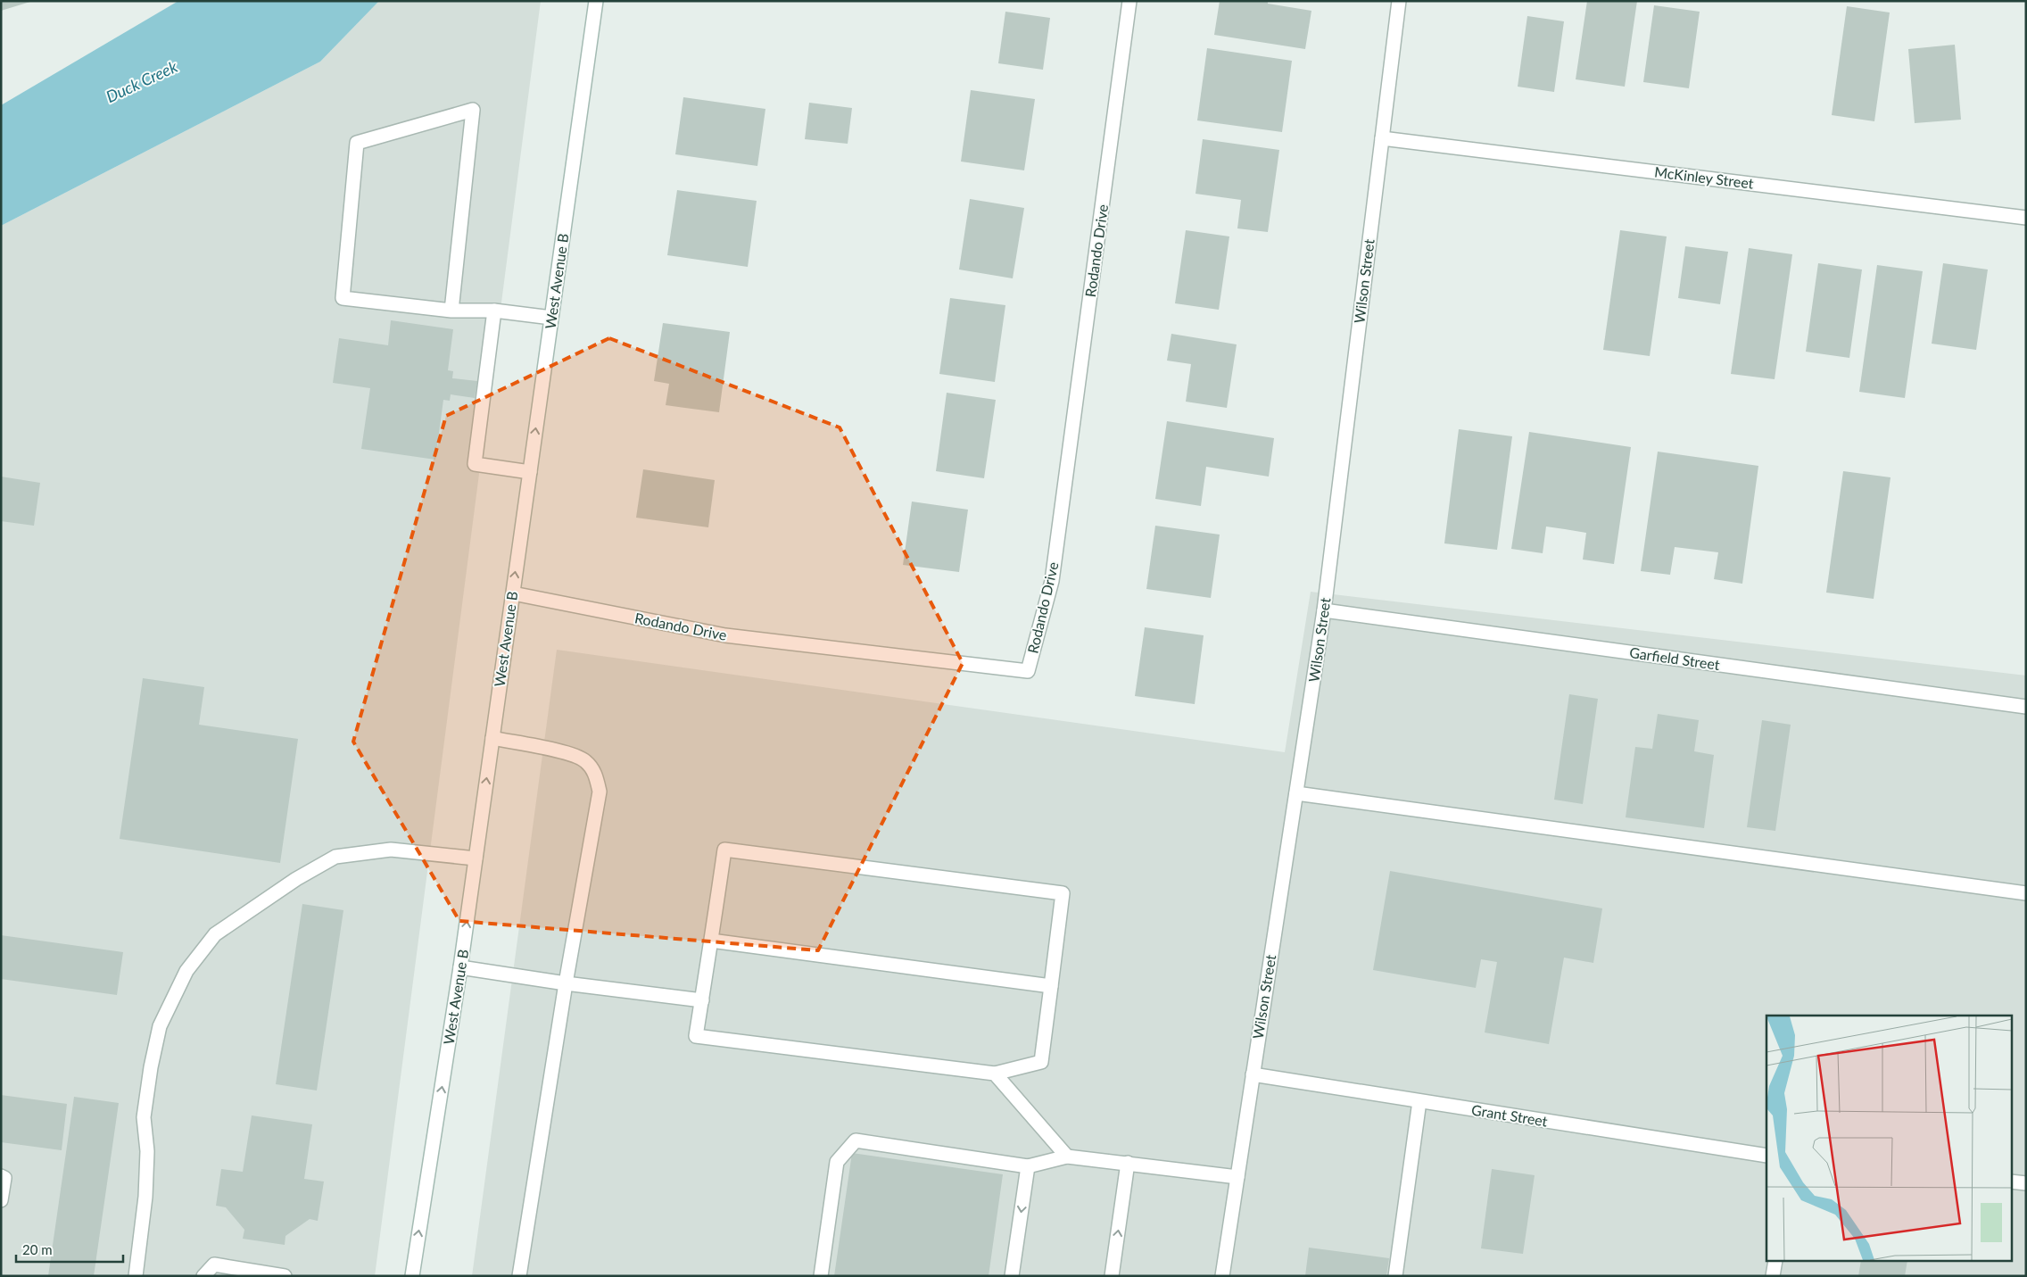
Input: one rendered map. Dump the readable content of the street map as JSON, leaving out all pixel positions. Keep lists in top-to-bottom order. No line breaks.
{"streets":{"street":["McKinley Street","Rodando Drive","West Avenue B","Wilson Street","Garfield Street","Grant Street"]},"crossings":[["McKinley Street","Wilson Street"],["Rodando Drive","West Avenue B"],["Wilson Street","Garfield Street"],["Wilson Street","Grant Street"]],"water":["Duck Creek"],"scale_bar":"20 m"}
